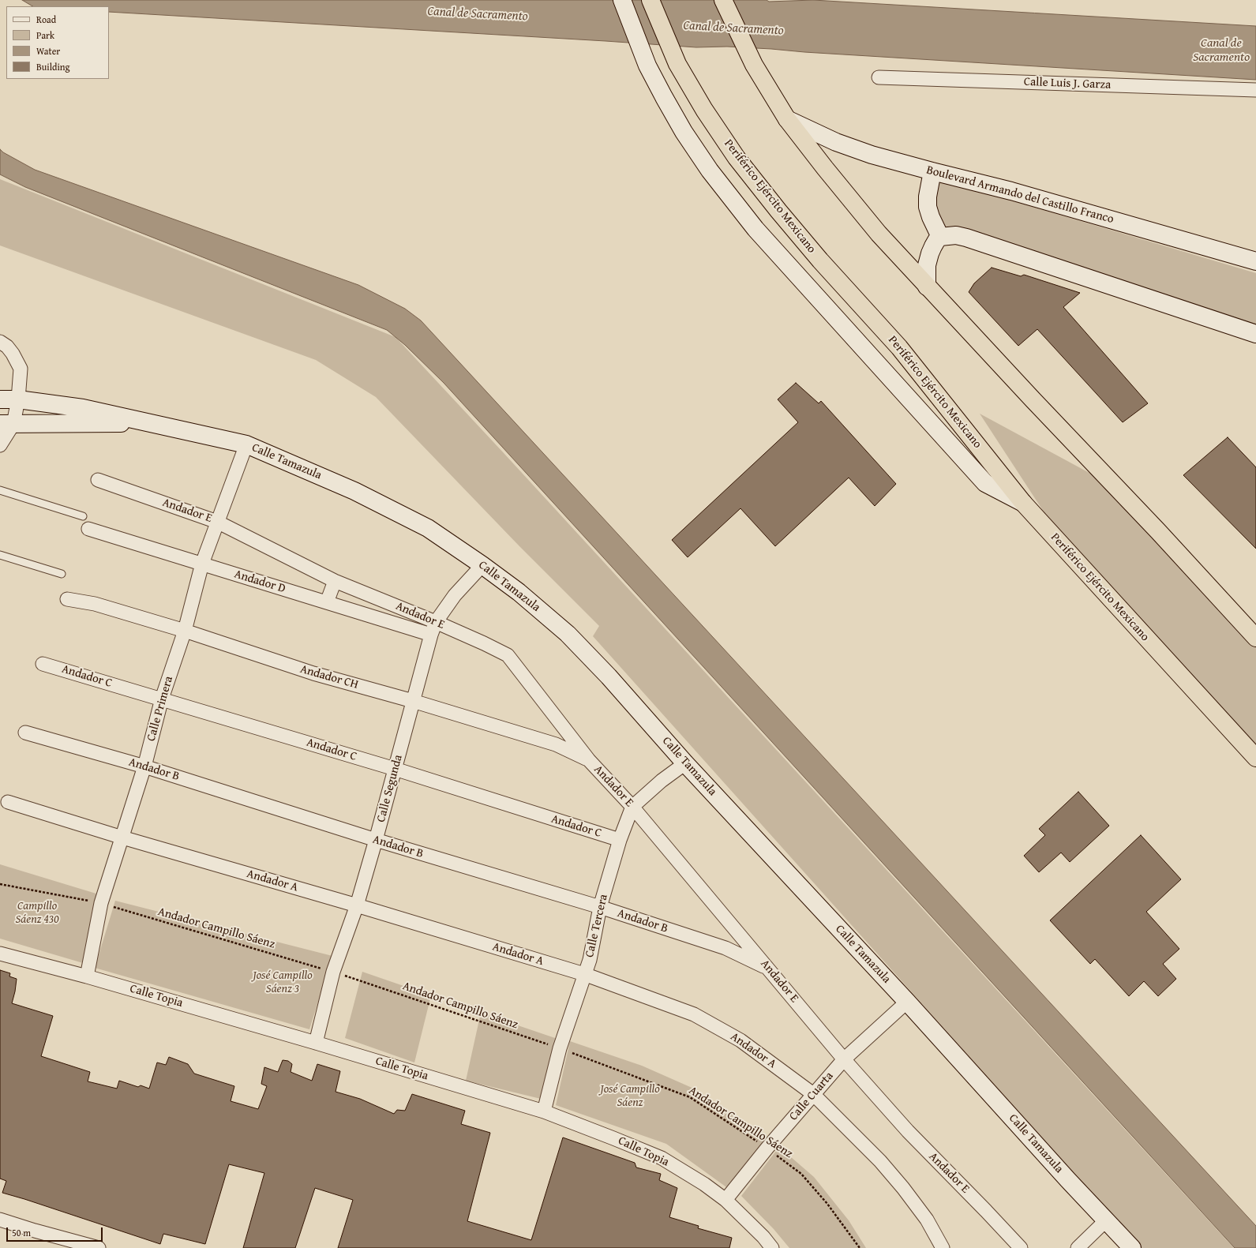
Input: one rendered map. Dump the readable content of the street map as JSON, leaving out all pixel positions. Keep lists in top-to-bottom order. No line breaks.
{"streets":{"highway":["Periférico Ejército Mexicano"],"main road":["Boulevard Armando del Castillo Franco","Calle Tamazula"],"street":["Calle Luis J. Garza","Andador E","Andador D","Andador C","Andador CH","Calle Primera","Andador B","Calle Segunda","Andador A","Calle Tercera","Calle Topia","Calle Cuarta"],"path":["Andador Campillo Sáenz"]},"crossings":[["Calle Tamazula","Calle Primera"],["Calle Tamazula","Calle Segunda"],["Calle Tamazula","Calle Tercera"],["Calle Tamazula","Calle Cuarta"],["Andador E","Andador CH"],["Andador E","Calle Primera"],["Andador E","Andador B"],["Andador E","Calle Segunda"],["Andador E","Calle Tercera"],["Andador E","Calle Cuarta"],["Andador D","Calle Primera"],["Andador D","Calle Segunda"],["Andador C","Calle Primera"],["Andador C","Calle Segunda"],["Andador C","Calle Tercera"],["Andador CH","Calle Primera"],["Andador CH","Calle Segunda"],["Calle Primera","Andador B"],["Calle Primera","Andador A"],["Calle Primera","Andador Campillo Sáenz"],["Calle Primera","Calle Topia"],["Andador B","Calle Segunda"],["Andador B","Calle Tercera"],["Calle Segunda","Andador A"],["Calle Segunda","Andador Campillo Sáenz"],["Calle Segunda","Calle Topia"],["Andador A","Calle Tercera"],["Andador A","Calle Cuarta"],["Calle Tercera","Andador Campillo Sáenz"],["Calle Tercera","Calle Topia"],["Andador Campillo Sáenz","Calle Cuarta"],["Calle Topia","Calle Cuarta"]],"water":["Canal de Sacramento"],"parks":["Campillo Sáenz 430","José Campillo Sáenz 3","José Campillo Sáenz"],"legend":["Road","Park","Water","Building"],"scale_bar":"50 m"}
